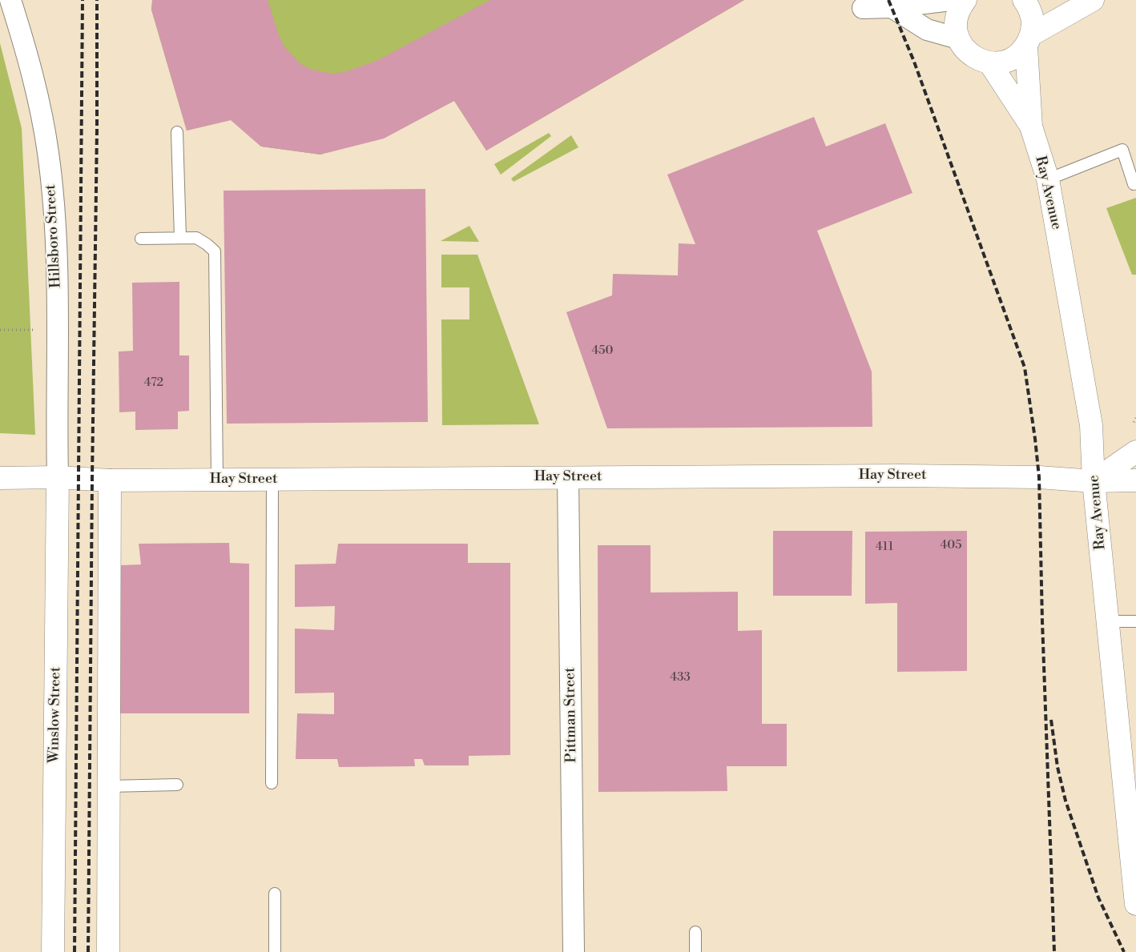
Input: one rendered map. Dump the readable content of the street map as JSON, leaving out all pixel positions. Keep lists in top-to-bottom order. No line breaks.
{"streets":{"street":["Ray Avenue","Hillsboro Street","Hay Street","Winslow Street","Pittman Street"]},"crossings":[["Ray Avenue","Hay Street"],["Hillsboro Street","Hay Street"],["Hillsboro Street","Winslow Street"],["Hay Street","Winslow Street"],["Hay Street","Pittman Street"]],"house_numbers":["450","472","405","411","433"]}
